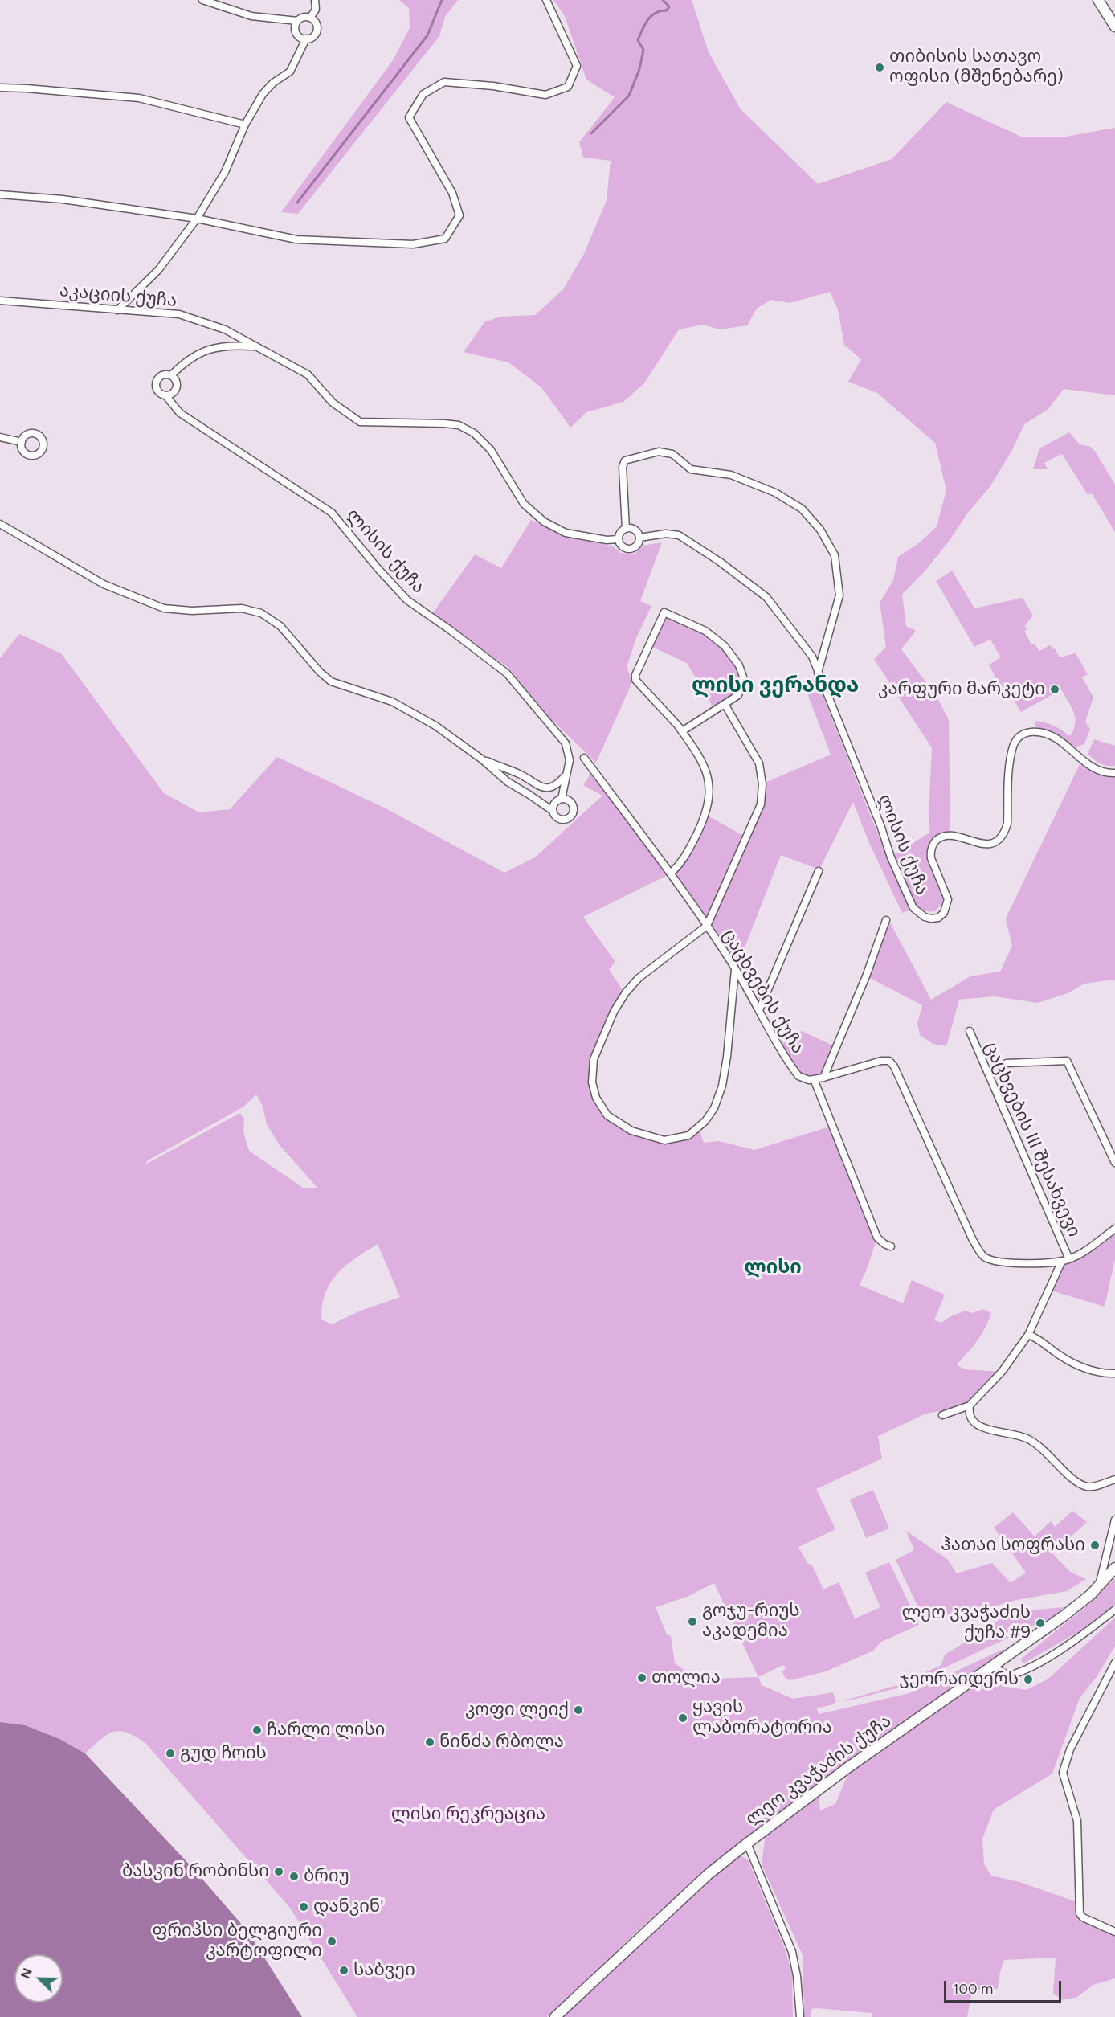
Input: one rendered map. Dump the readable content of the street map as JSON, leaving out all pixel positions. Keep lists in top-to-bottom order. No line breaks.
{"streets":{"main road":["ლეო კვაჭაძის ქუჩა"],"street":["აკაციის ქუჩა","ლისის ქუჩა","ცაცხვების ქუჩა","ცაცხვების III შესახვევი"]},"districts":["ლისი ვერანდა","ლისი"],"parks":["ლისი რეკრეაცია"],"places":["თიბისის სათავო ოფისი (მშენებარე)","კარფური მარკეტი","ჰათაი სოფრასი","გოჯუ-რიუს აკადემია","ლეო კვაჭაძის ქუჩა #9","თოლია","ჯეორაიდერს","კოფი ლეიქ","ყავის ლაბორატორია","ჩარლი ლისი","ნინძა რბოლა","გუდ ჩოის","ბასკინ რობინსი","ბრიუ","დანკინ'","ფრიპსი ბელგიური კარტოფილი","საბვეი"],"scale_bar":"100 m","north":"top left"}
